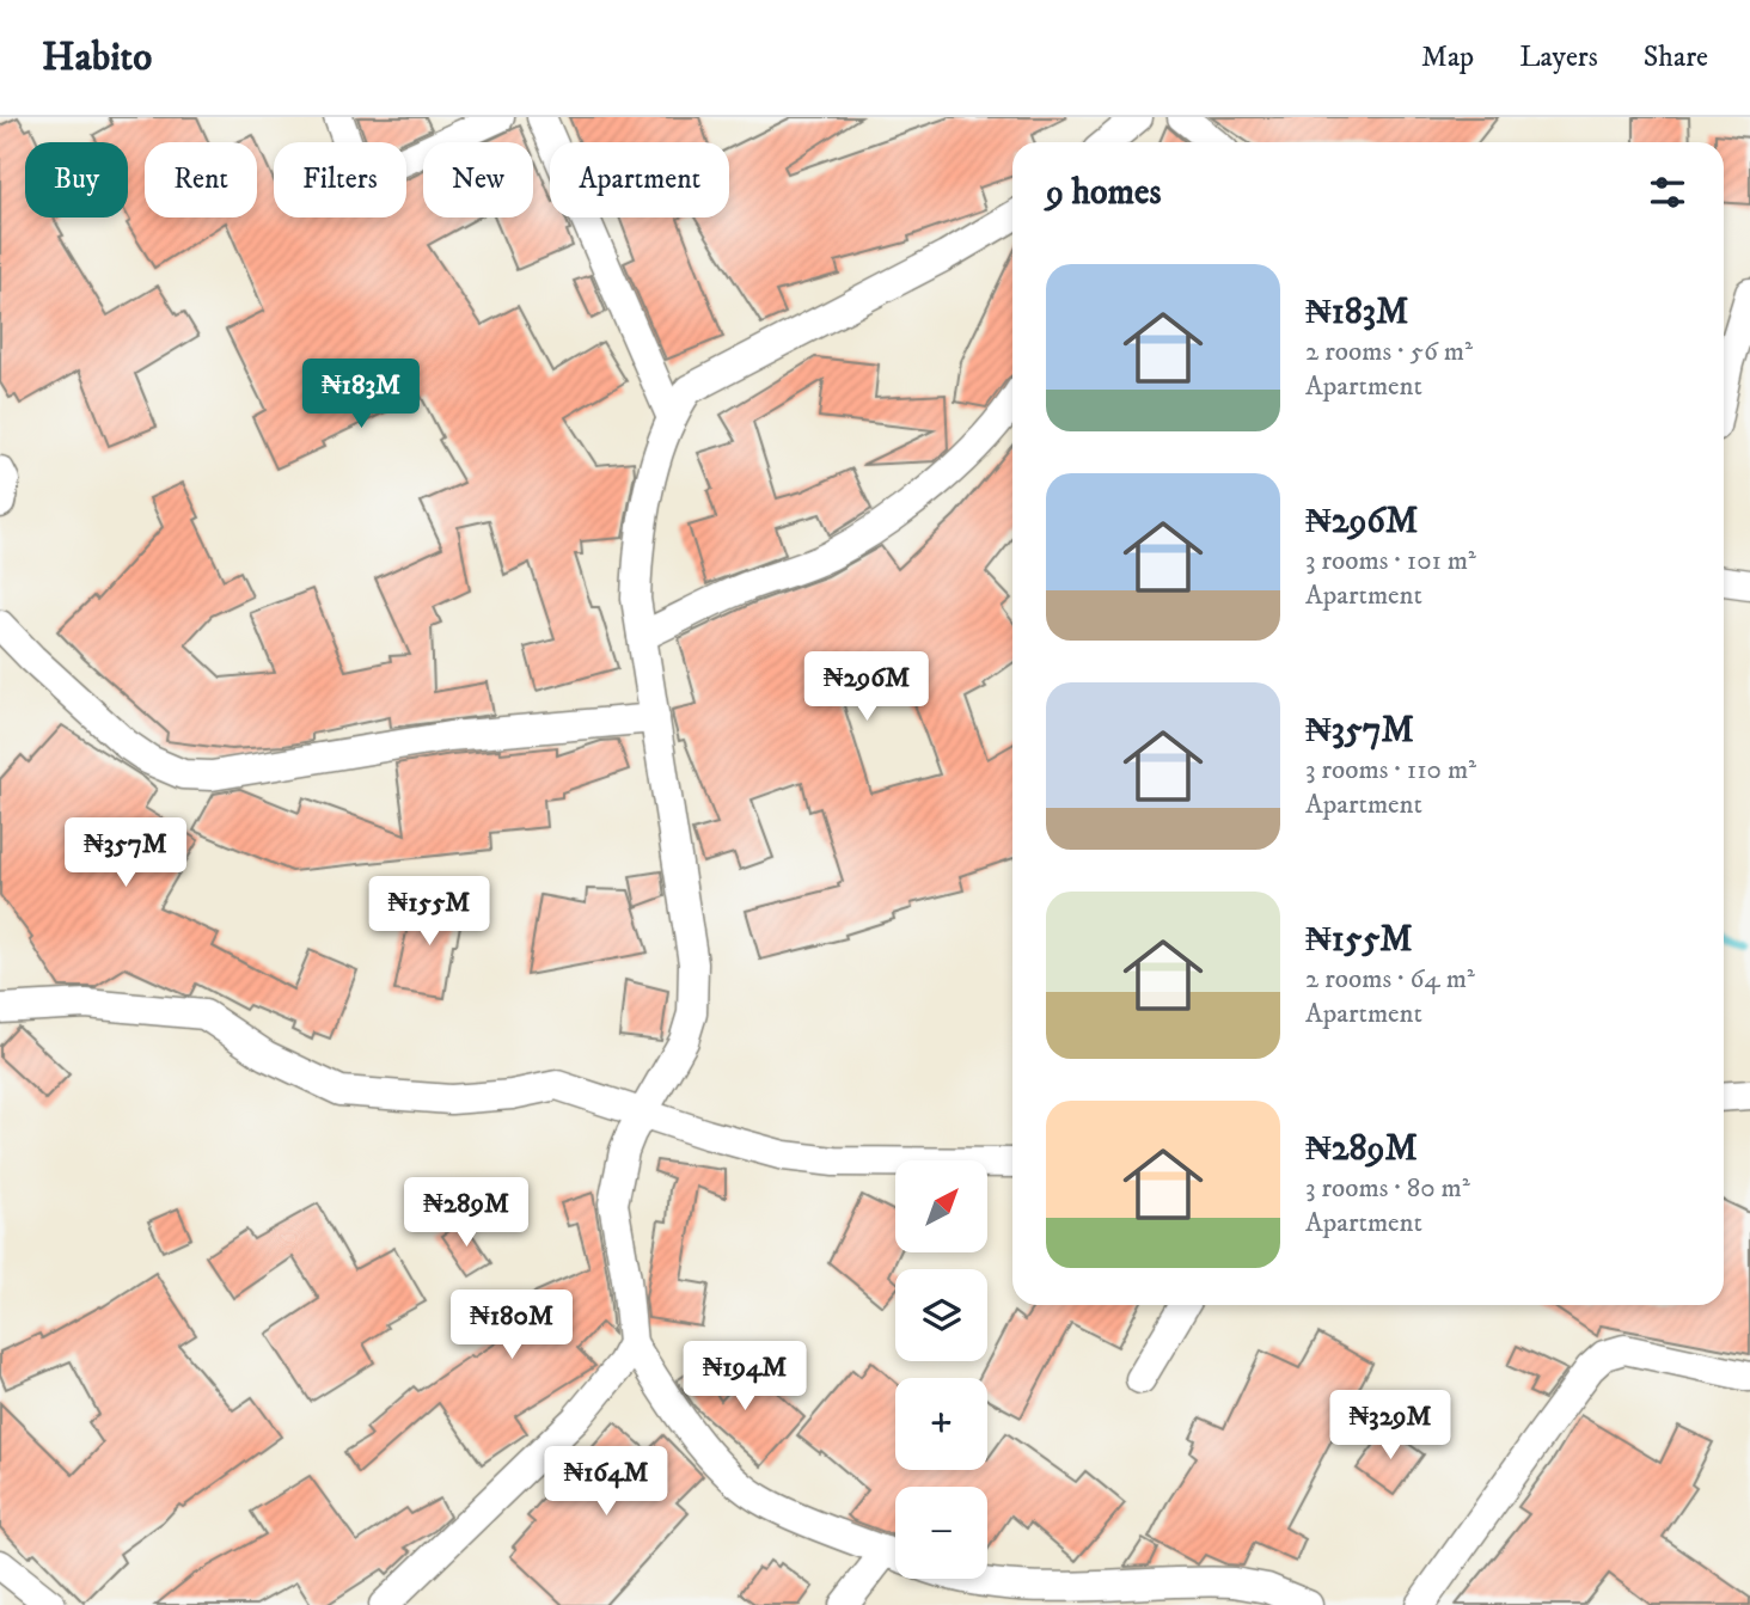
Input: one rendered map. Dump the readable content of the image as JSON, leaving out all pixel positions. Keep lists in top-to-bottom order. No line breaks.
{"north":"top right","page":{"header":"Habito","nav":["Map","Layers","Share"],"chip":["Buy","Rent","Filters","New","Apartment"],"heading":"9 homes","list":[{"name":"₦183M","note":"2 rooms · 56 m² · Apartment"},{"name":"₦296M","note":"3 rooms · 101 m² · Apartment"},{"name":"₦357M","note":"3 rooms · 110 m² · Apartment"},{"name":"₦155M","note":"2 rooms · 64 m² · Apartment"},{"name":"₦289M","note":"3 rooms · 80 m² · Apartment"}],"price":["₦183M","₦296M","₦357M","₦155M","₦289M","₦180M","₦194M","₦329M","₦164M"],"map_buttons":["+","−"]}}
